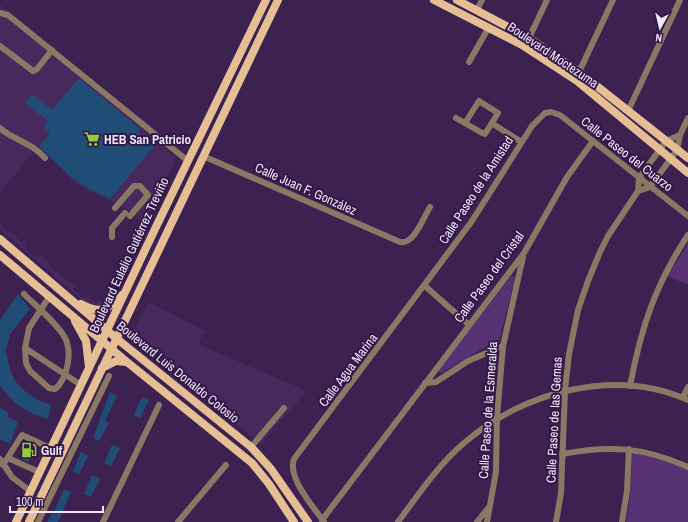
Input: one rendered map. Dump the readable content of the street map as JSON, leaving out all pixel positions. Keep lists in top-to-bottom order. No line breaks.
{"streets":{"main road":["Boulevard Moctezuma","Boulevard Eulalio Gutiérrez Treviño","Boulevard Luis Donaldo Colosio"],"street":["Calle Paseo del Cuarzo","Calle Juan F. González","Calle Paseo de la Amistad","Calle Paseo del Cristal","Calle Agua Marina","Calle Paseo de la Esmeralda","Calle Paseo de las Gemas"]},"crossings":[["Calle Paseo del Cuarzo","Calle Paseo de la Amistad"],["Calle Paseo del Cuarzo","Calle Paseo del Cristal"],["Calle Paseo del Cuarzo","Calle Paseo de las Gemas"],["Calle Juan F. González","Boulevard Eulalio Gutiérrez Treviño"],["Calle Paseo de la Amistad","Calle Agua Marina"],["Boulevard Eulalio Gutiérrez Treviño","Boulevard Luis Donaldo Colosio"],["Calle Paseo del Cristal","Calle Agua Marina"],["Calle Paseo del Cristal","Calle Paseo de la Esmeralda"]],"places":{"supermarket":["HEB San Patricio"],"fuel station":["Gulf"]},"scale_bar":"100 m","north":"bottom"}
